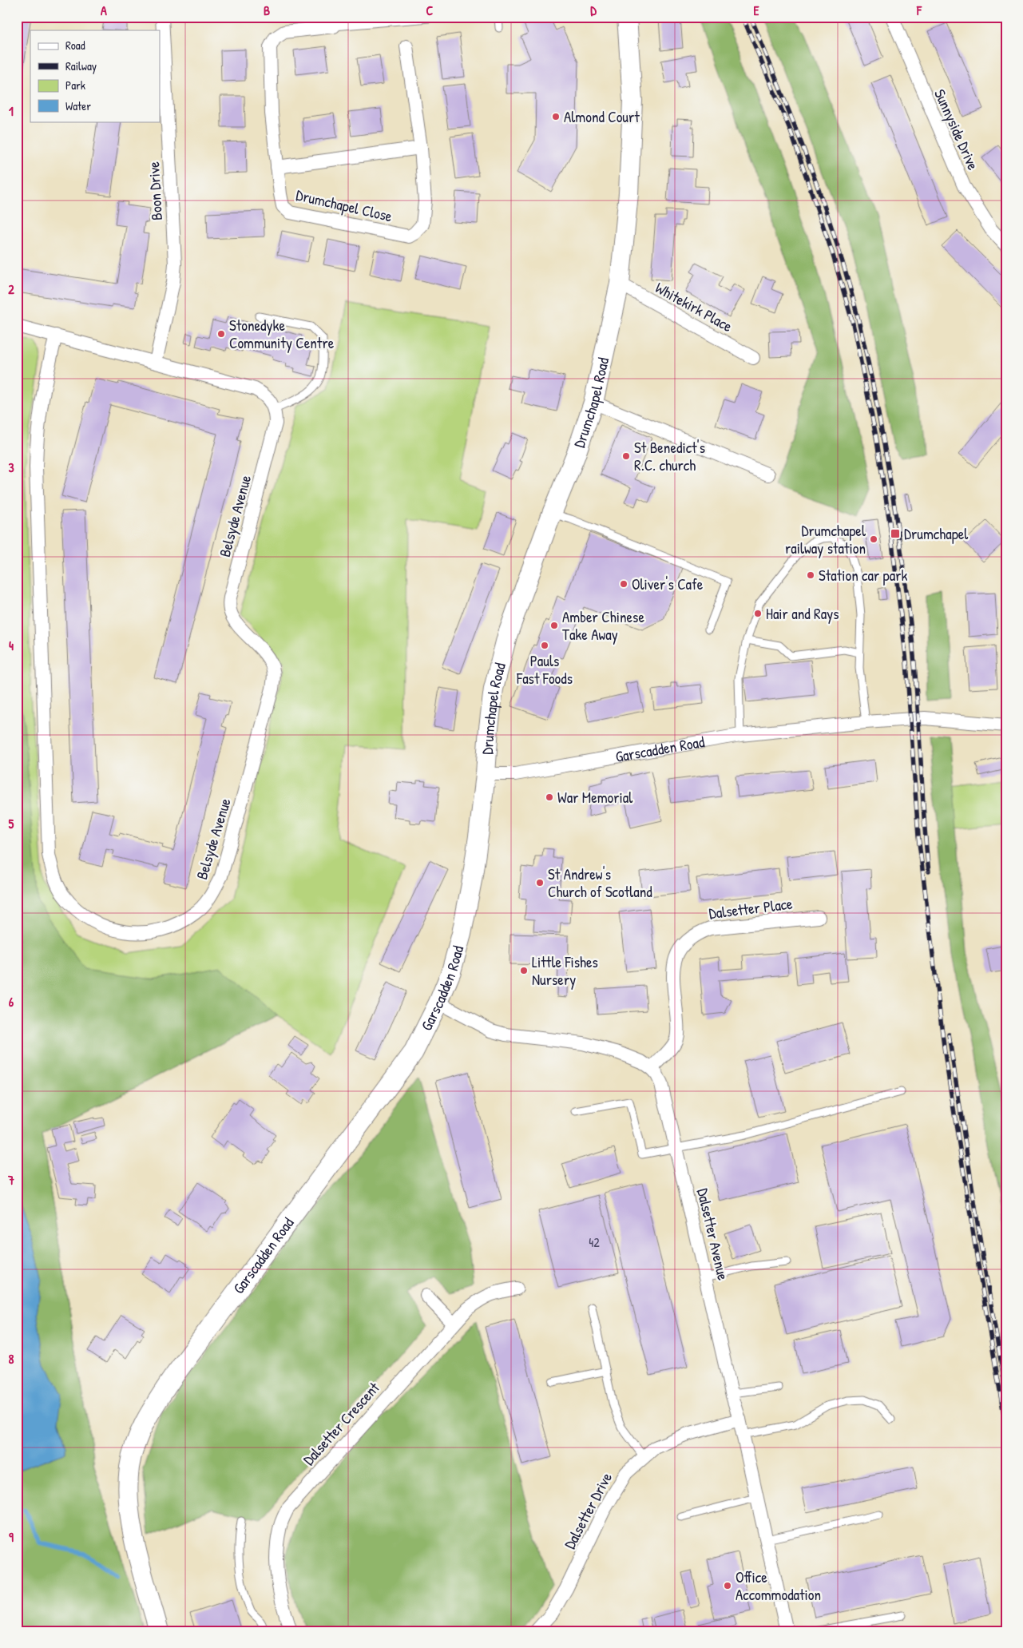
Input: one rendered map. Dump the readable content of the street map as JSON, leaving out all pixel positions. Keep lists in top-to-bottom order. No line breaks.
{"streets":{"street":["Sunnyside Drive","Boon Drive","Drumchapel Close","Whitekirk Place","Drumchapel Road","Belsyde Avenue","Garscadden Road","Dalsetter Place","Dalsetter Avenue","Dalsetter Crescent","Dalsetter Drive"]},"crossings":[["Whitekirk Place","Drumchapel Road"],["Drumchapel Road","Garscadden Road"],["Garscadden Road","Dalsetter Avenue"],["Dalsetter Place","Dalsetter Avenue"],["Dalsetter Avenue","Dalsetter Drive"]],"places":{"other":["Almond Court","Stonedyke Community Centre","St Benedict's R.C. church","Drumchapel railway station","Station car park","Oliver's Cafe","Hair and Rays","Amber Chinese Take Away","Pauls Fast Foods","War Memorial","St Andrew's Church of Scotland","Little Fishes Nursery","Office Accommodation"],"transit":["Drumchapel"]},"house_numbers":["42"],"legend":["Road","Railway","Park","Water"],"grid":{"columns":["A","B","C","D","E","F"],"rows":["1","2","3","4","5","6","7","8","9"]}}
